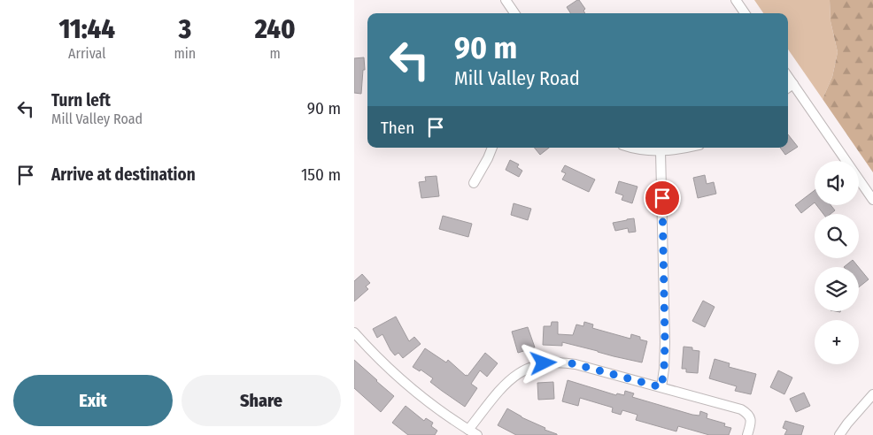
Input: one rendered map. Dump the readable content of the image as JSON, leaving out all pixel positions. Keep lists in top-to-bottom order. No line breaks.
{"page":{"eta":["11:44","Arrival","3","min","240","m"],"turn":["90 m","Mill Valley Road"],"list":[{"name":"Turn left","note":"Mill Valley Road","value":"90 m"},{"name":"Arrive at destination","value":"150 m"}],"then":"Then","map_buttons":"+","buttons":["Exit","Share"]}}
